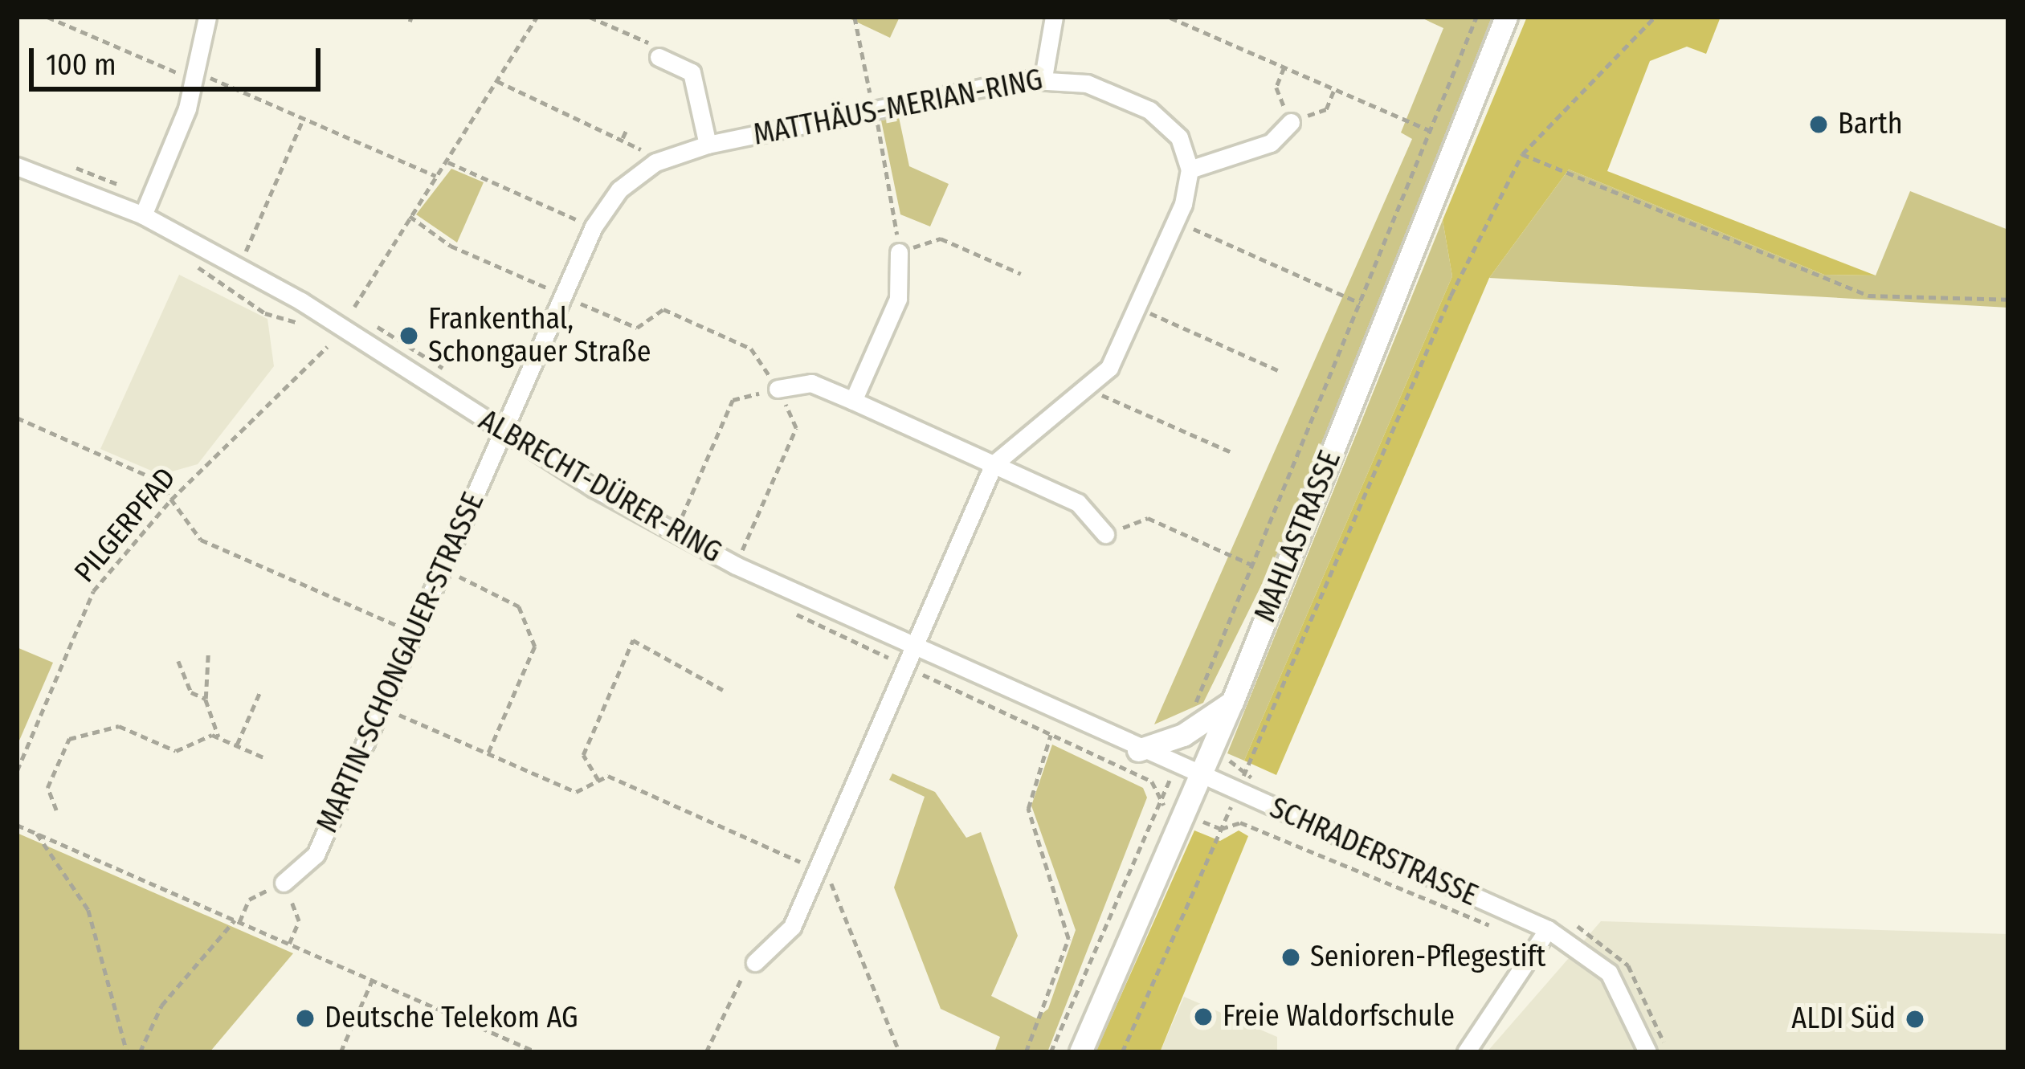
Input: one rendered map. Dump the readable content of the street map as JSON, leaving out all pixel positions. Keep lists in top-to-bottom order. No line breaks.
{"streets":{"street":["MATTHÄUS-MERIAN-RING","ALBRECHT-DÜRER-RING","MAHLASTRASSE","MARTIN-SCHONGAUER-STRASSE","SCHRADERSTRASSE"],"path":["PILGERPFAD"]},"crossings":[["MATTHÄUS-MERIAN-RING","ALBRECHT-DÜRER-RING"],["MATTHÄUS-MERIAN-RING","MARTIN-SCHONGAUER-STRASSE"],["ALBRECHT-DÜRER-RING","MAHLASTRASSE"],["ALBRECHT-DÜRER-RING","MARTIN-SCHONGAUER-STRASSE"],["ALBRECHT-DÜRER-RING","SCHRADERSTRASSE"],["MAHLASTRASSE","SCHRADERSTRASSE"]],"places":["Barth","Frankenthal, Schongauer Straße","Senioren-Pflegestift","Freie Waldorfschule","Deutsche Telekom AG","ALDI Süd"],"scale_bar":"100 m"}
